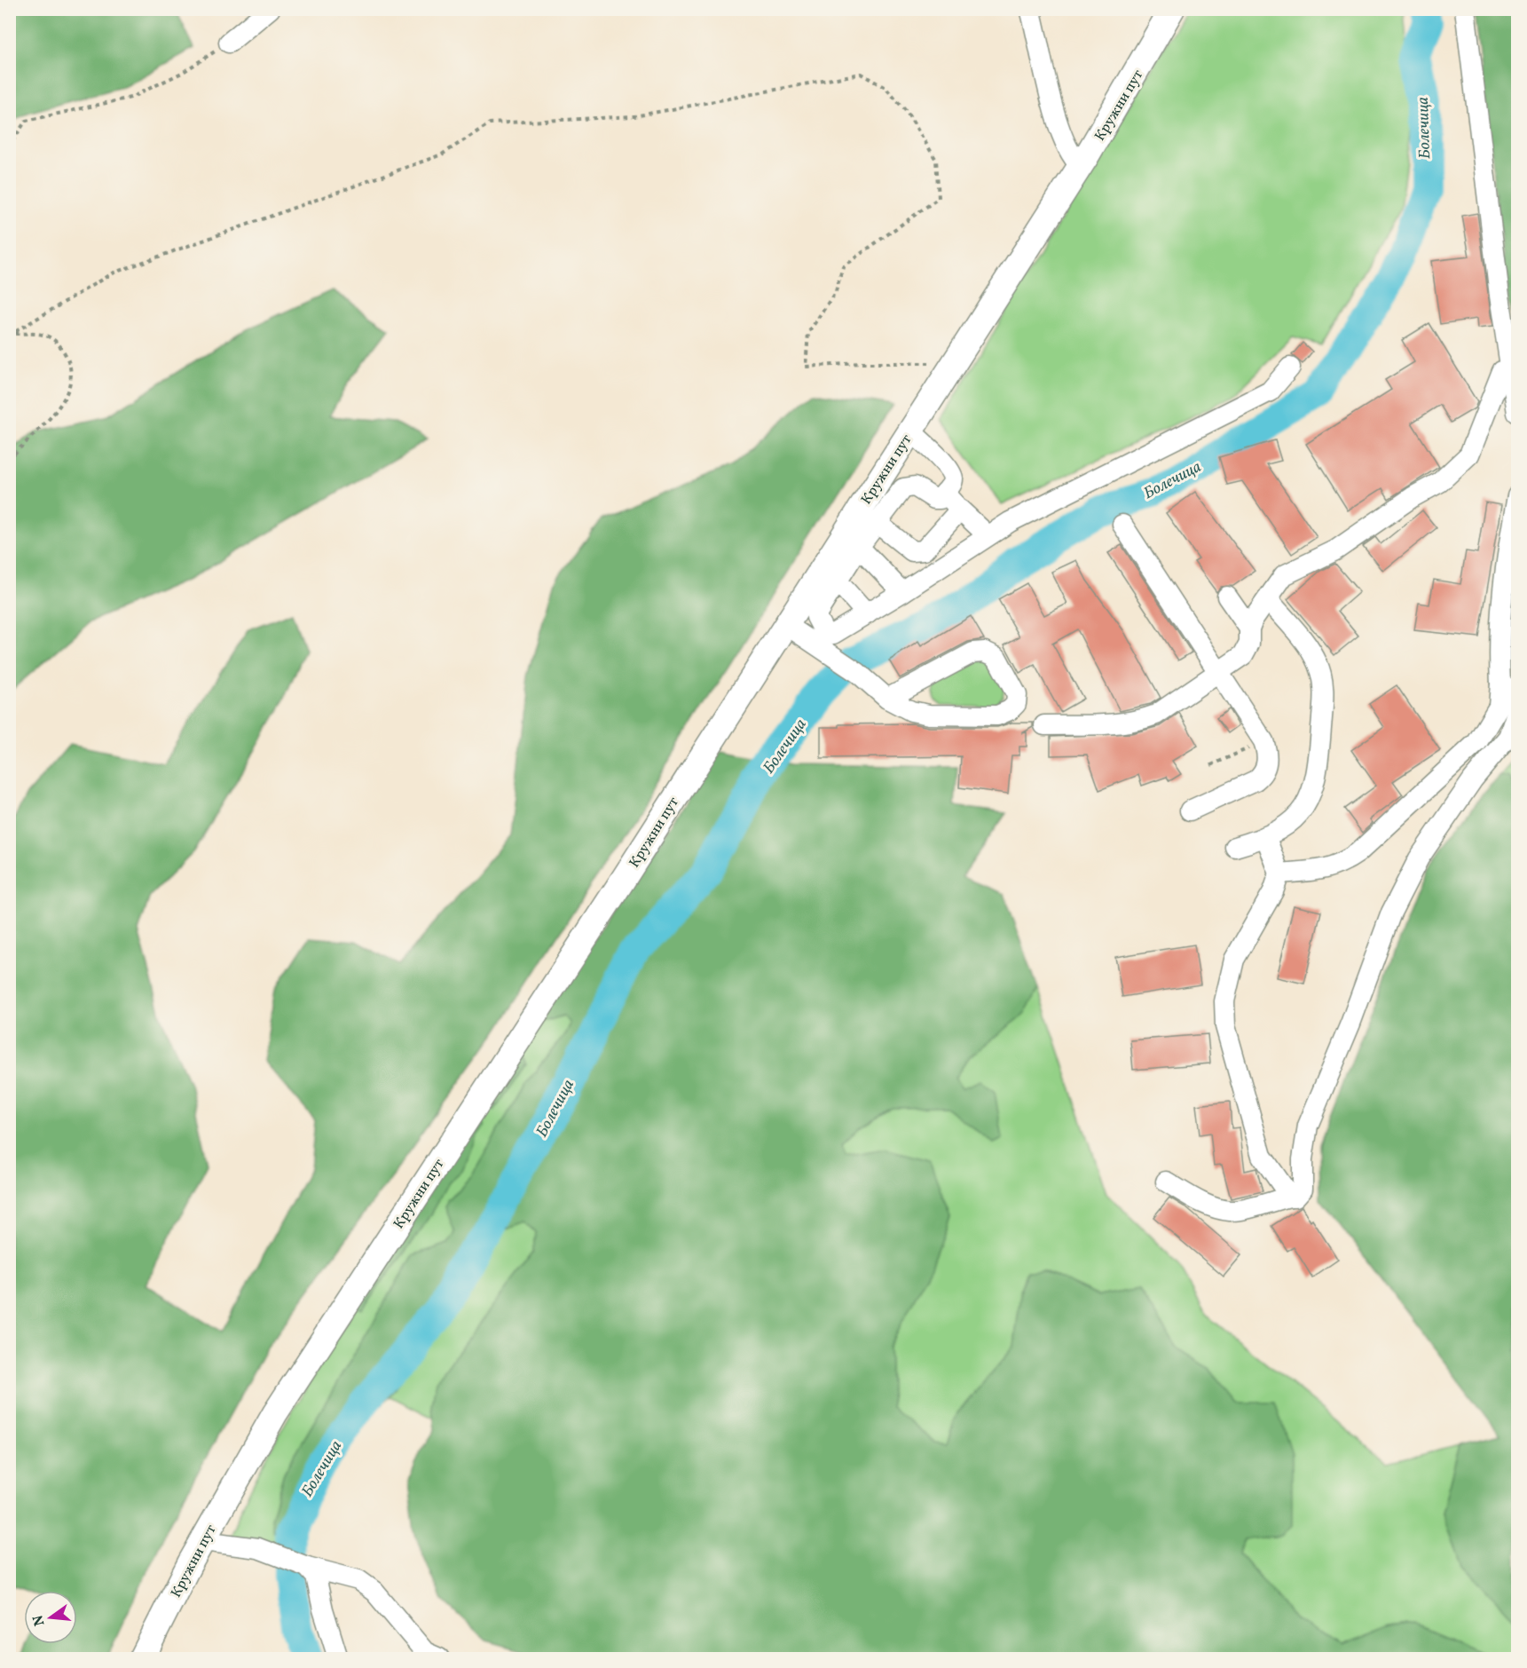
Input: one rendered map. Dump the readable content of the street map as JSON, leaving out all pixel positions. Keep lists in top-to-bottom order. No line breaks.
{"streets":{"main road":["Кружни пут"]},"water":["Болечица"],"north":"left"}
